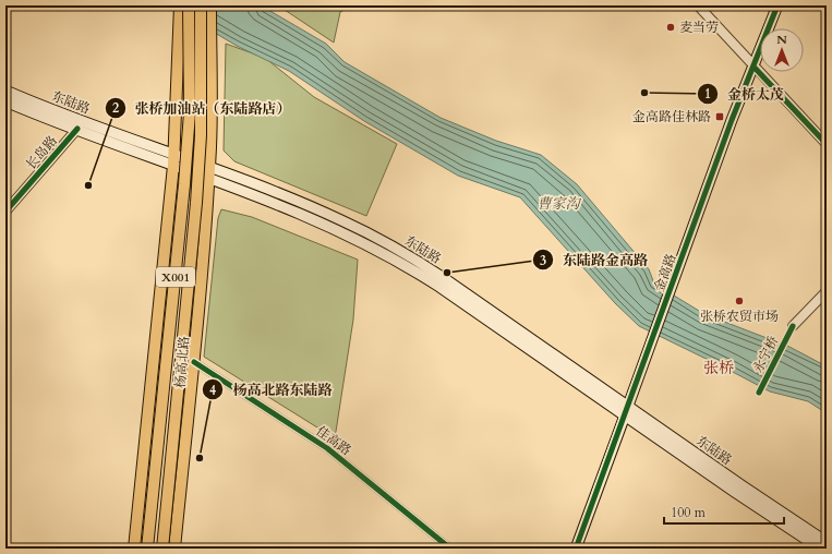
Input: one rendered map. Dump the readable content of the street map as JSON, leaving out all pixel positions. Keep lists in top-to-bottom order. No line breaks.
{"streets":{"main road":["东陆路","金高路","X001","杨高北路"],"street":["长岛路","佳高路"],"cycle path":["永宁桥"]},"crossings":[["东陆路","长岛路"],["东陆路","金高路"],["东陆路","X001"],["东陆路","杨高北路"],["杨高北路","佳高路"]],"districts":["张桥"],"water":["曹家沟"],"places":{"other":["麦当劳","金桥太茂","张桥加油站（东陆路店）","东陆路金高路","张桥农贸市场","杨高北路东陆路"],"transit":["金高路佳林路"]},"scale_bar":"100 m","north":"top"}
